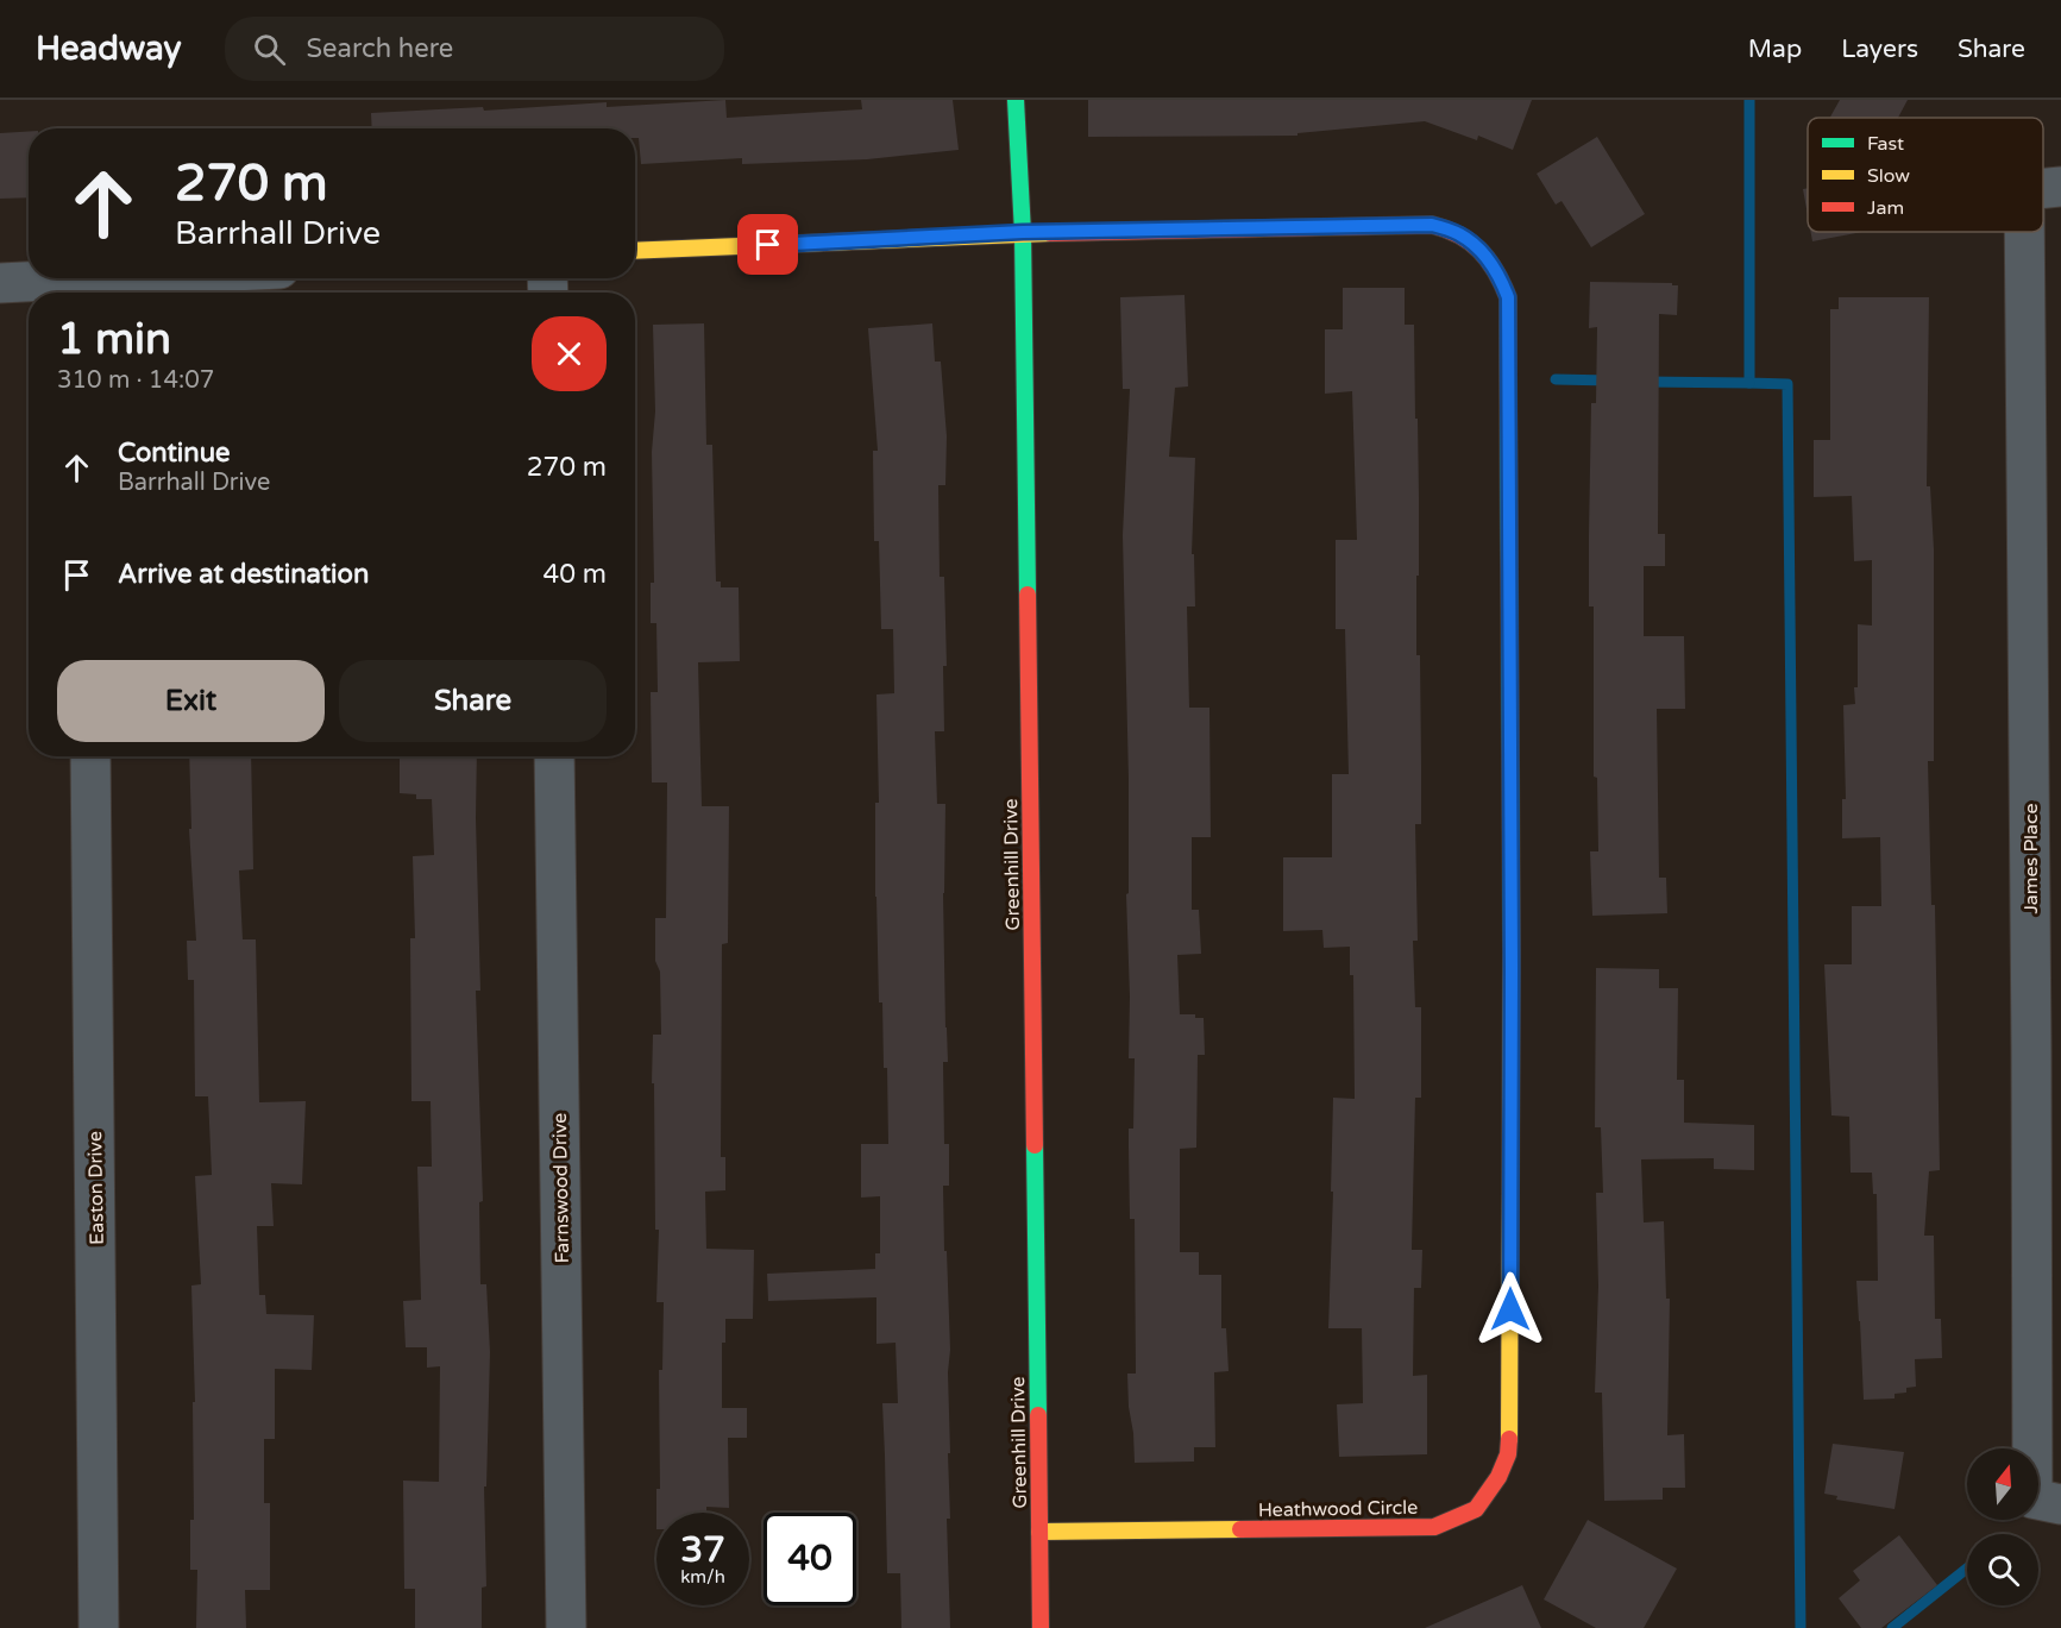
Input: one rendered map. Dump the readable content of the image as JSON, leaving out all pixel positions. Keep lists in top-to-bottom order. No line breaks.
{"streets":{"street":["James Place","Greenhill Drive","Easton Drive","Farnswood Drive","Heathwood Circle"]},"crossings":[["Greenhill Drive","Heathwood Circle"]],"legend":["Fast","Slow","Jam"],"north":"top","page":{"header":"Headway","search":"Search here","nav":["Map","Layers","Share"],"turn":["270 m","Barrhall Drive"],"heading":["1 min","310 m · 14:07"],"list":[{"name":"Continue","note":"Barrhall Drive","value":"270 m"},{"name":"Arrive at destination","value":"40 m"}],"buttons":["Exit","Share"],"speed":"37 km/h","limit":"40"}}
